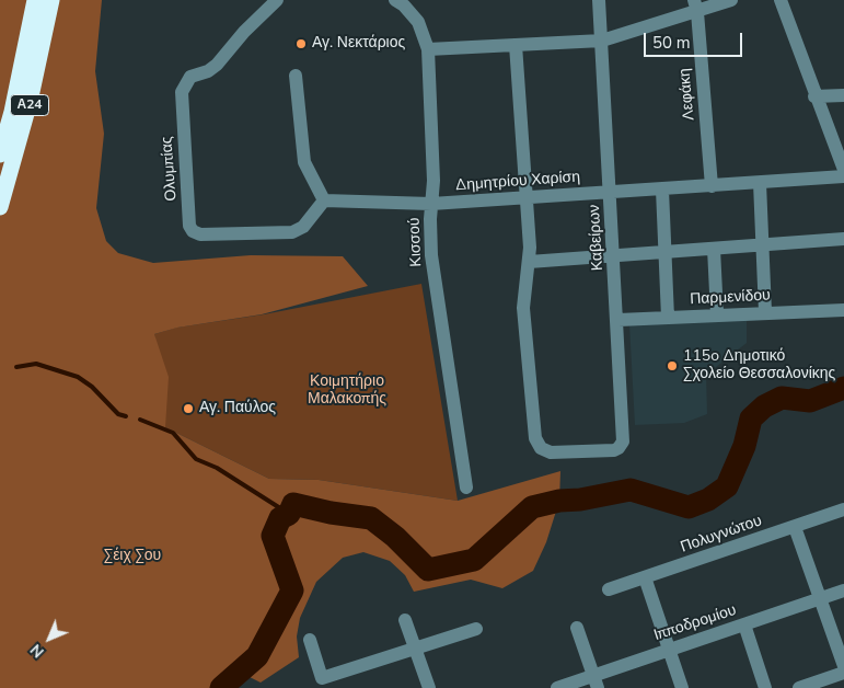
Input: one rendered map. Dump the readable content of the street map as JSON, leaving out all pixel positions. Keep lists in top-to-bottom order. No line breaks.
{"streets":{"highway":["Α24"],"street":["Λεφάκη","Ολυμπίας","Δημητρίου Χαρίση","Καβείρων","Κισσού","Παρμενίδου","Πολυγνώτου","Ιπποδρομίου"]},"crossings":[["Λεφάκη","Δημητρίου Χαρίση"],["Ολυμπίας","Δημητρίου Χαρίση"],["Δημητρίου Χαρίση","Καβείρων"],["Δημητρίου Χαρίση","Κισσού"],["Καβείρων","Παρμενίδου"]],"parks":["Κοιμητήριο Μαλακοπής","Σέιχ Σου"],"places":["Αγ. Νεκτάριος","115o Δημοτικό Σχολείο Θεσσαλονίκης","Αγ. Παύλος"],"scale_bar":"50 m","north":"bottom left"}
